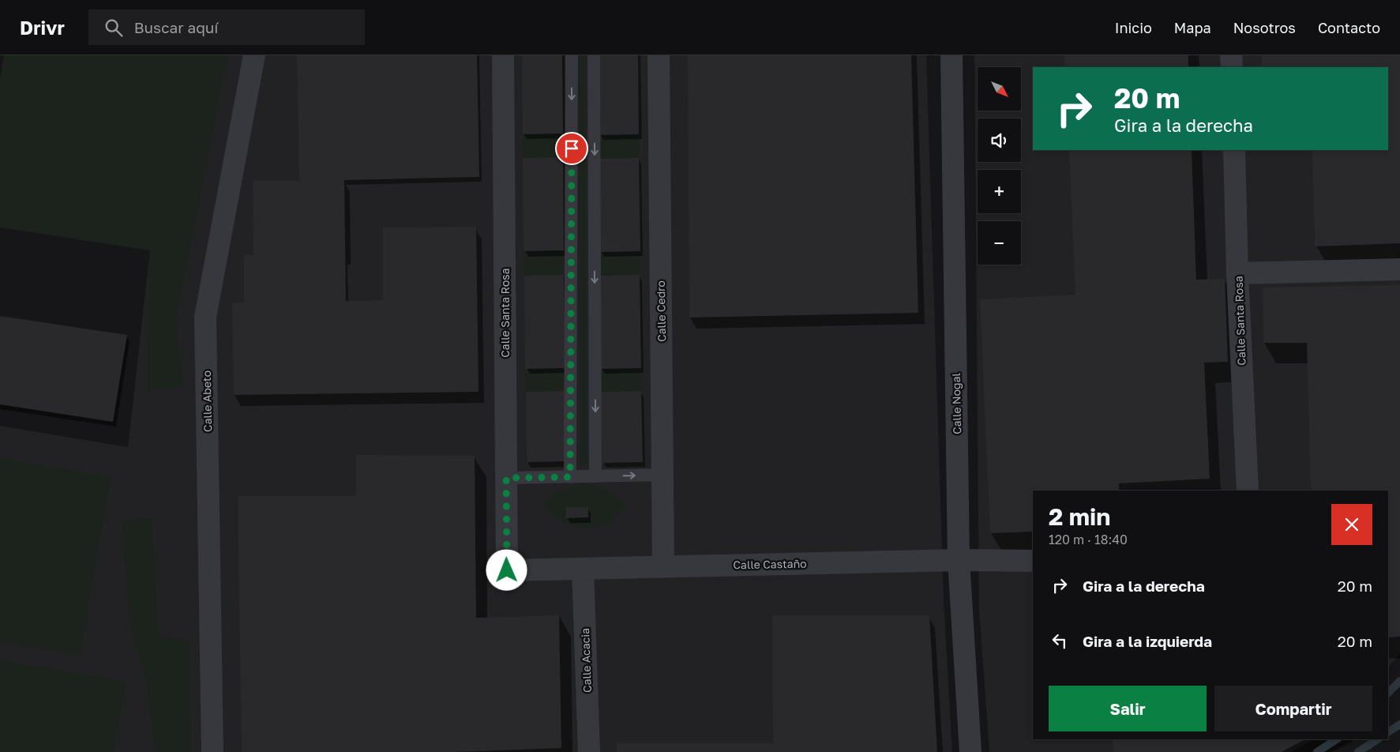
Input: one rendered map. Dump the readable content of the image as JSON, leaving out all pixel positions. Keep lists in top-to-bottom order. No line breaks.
{"streets":{"street":["Calle Cedro","Calle Santa Rosa","Calle Abeto","Calle Nogal","Calle Castaño","Calle Acacia"]},"crossings":[["Calle Cedro","Calle Castaño"],["Calle Santa Rosa","Calle Castaño"],["Calle Nogal","Calle Castaño"],["Calle Castaño","Calle Acacia"]],"north":"bottom right","page":{"header":"Drivr","search":"Buscar aquí","nav":["Inicio","Mapa","Nosotros","Contacto"],"map_buttons":["+","−"],"turn":["20 m","Gira a la derecha"],"heading":["2 min","120 m · 18:40"],"list":[{"name":"Gira a la derecha","value":"20 m"},{"name":"Gira a la izquierda","value":"20 m"}],"buttons":["Salir","Compartir"]}}
